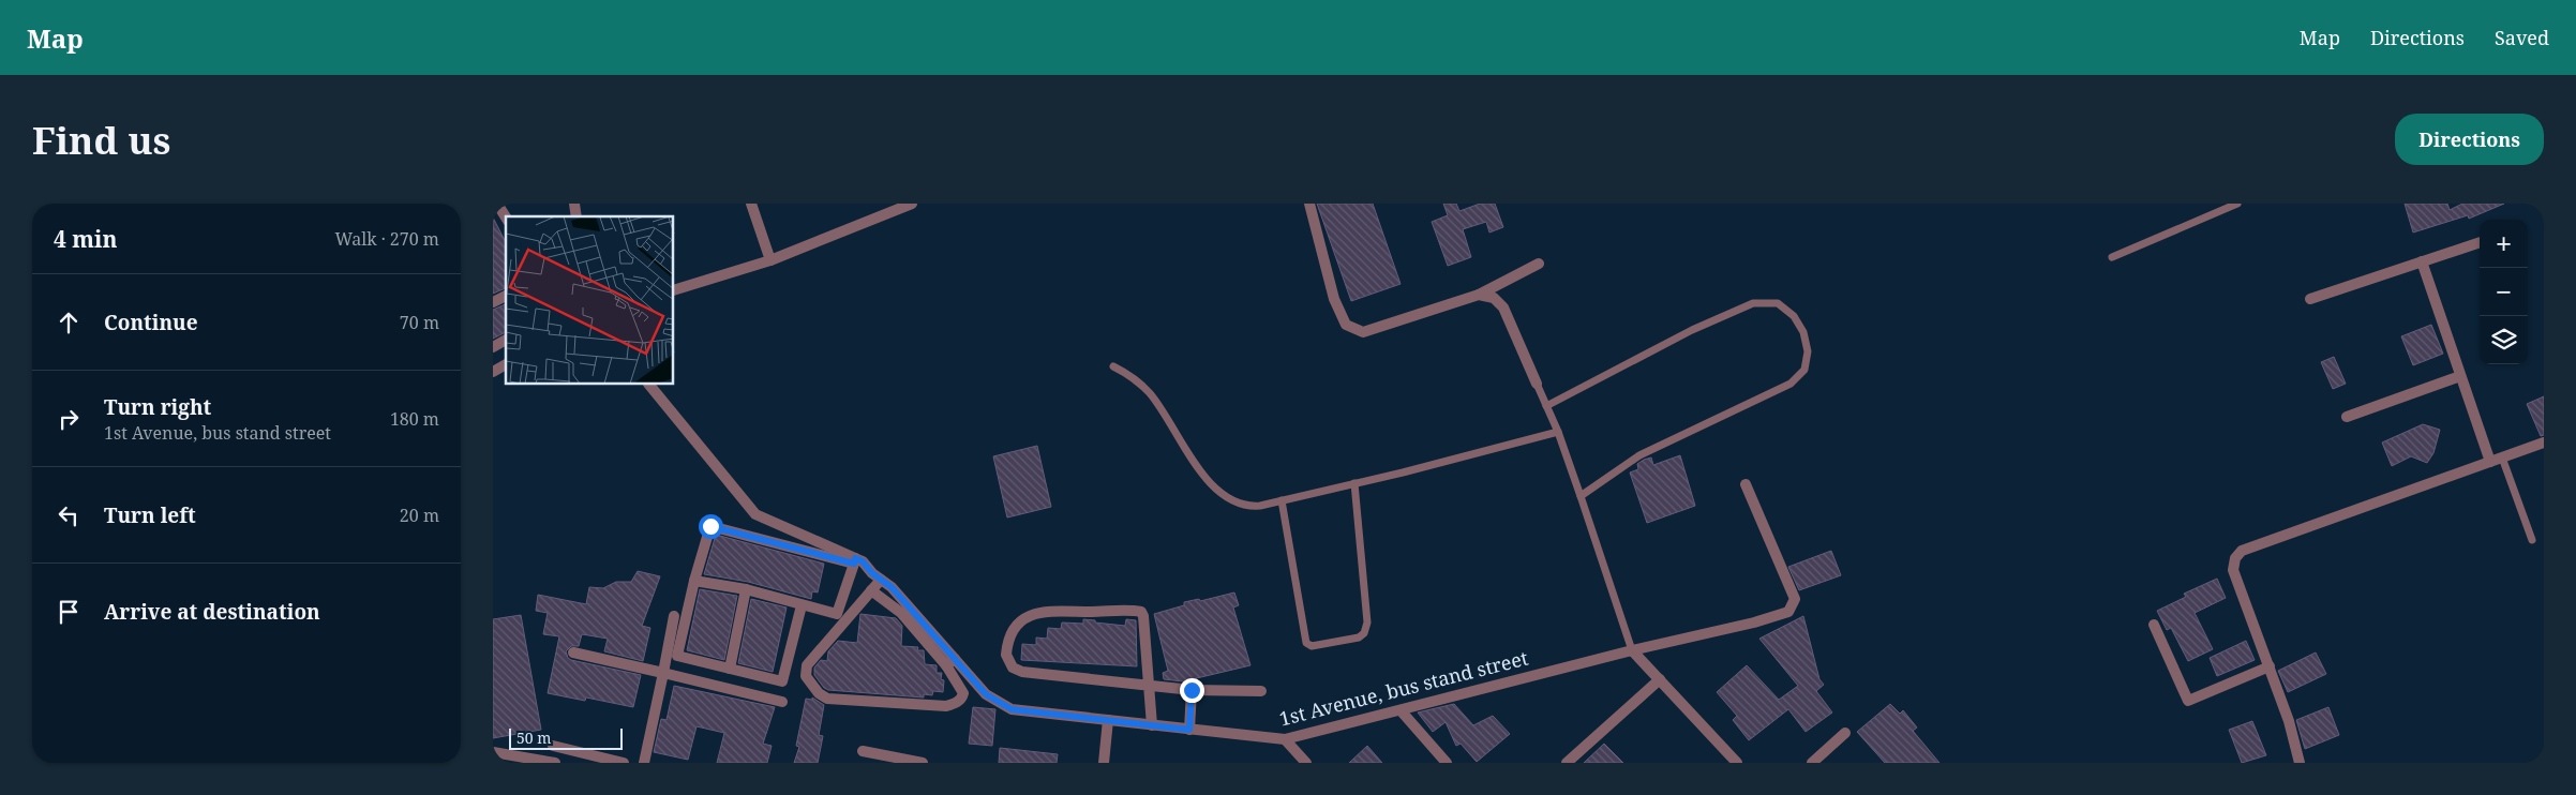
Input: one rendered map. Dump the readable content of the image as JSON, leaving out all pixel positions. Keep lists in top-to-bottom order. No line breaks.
{"streets":{"street":["1st Avenue, bus stand street"]},"scale_bar":"50 m","page":{"header":"Map","nav":["Map","Directions","Saved"],"buttons":"Directions","title":"Find us","heading":["4 min","Walk · 270 m"],"map_buttons":["+","−"],"list":[["Continue","70 m"],["Turn right","1st Avenue, bus stand street","180 m"],["Turn left","20 m"],"Arrive at destination"],"scale":"50 m"}}
